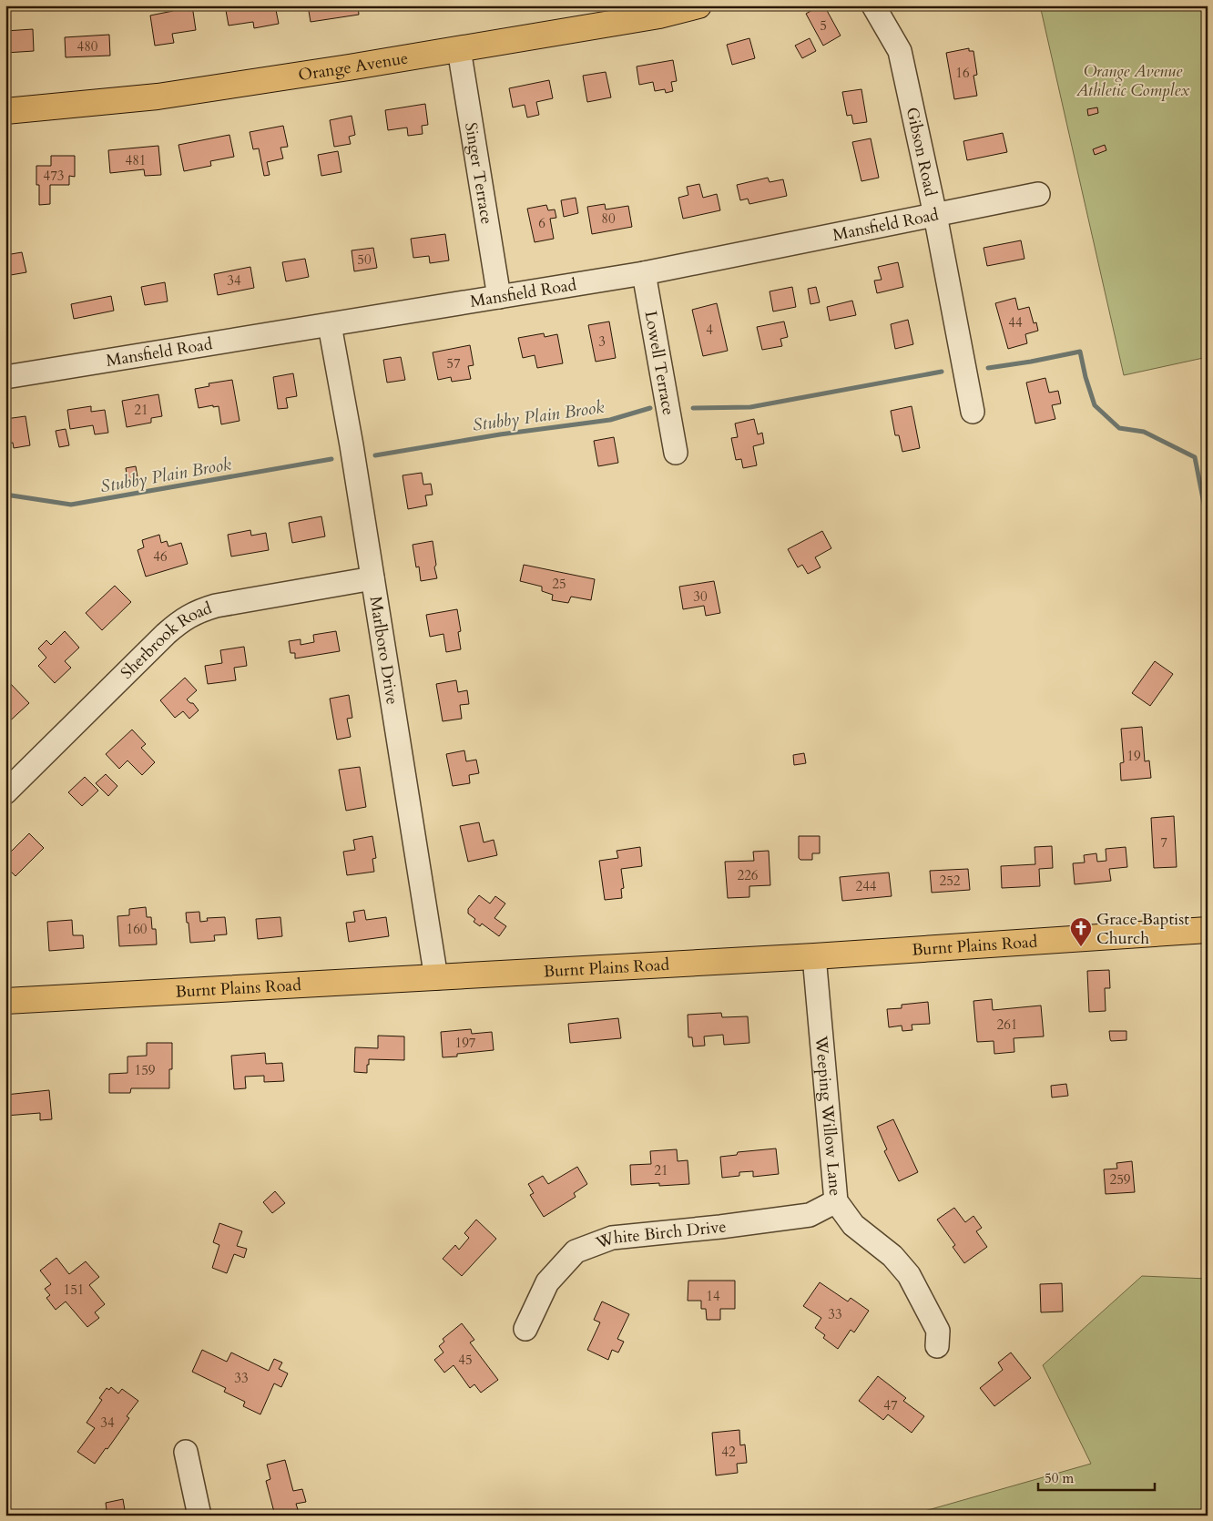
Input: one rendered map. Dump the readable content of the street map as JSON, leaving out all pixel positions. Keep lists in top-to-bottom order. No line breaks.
{"streets":{"main road":["Orange Avenue","Burnt Plains Road"],"street":["Gibson Road","Singer Terrace","Mansfield Road","Lowell Terrace","Sherbrook Road","Marlboro Drive","Weeping Willow Lane","White Birch Drive"]},"crossings":[["Orange Avenue","Singer Terrace"],["Gibson Road","Mansfield Road"],["Singer Terrace","Mansfield Road"],["Mansfield Road","Lowell Terrace"],["Mansfield Road","Marlboro Drive"],["Sherbrook Road","Marlboro Drive"],["Marlboro Drive","Burnt Plains Road"],["Burnt Plains Road","Weeping Willow Lane"],["Weeping Willow Lane","White Birch Drive"]],"water":["Stubby Plain Brook"],"parks":["Orange Avenue Athletic Complex"],"places":{"church":["Grace Baptist Church"]},"house_numbers":["5","480","16","481","473","80","6","50","34","44","4","3","57","21","46","25","30","19","7","226","252","244","160","261","197","159","21","259","151","14","33","45","33","47","34","42"],"scale_bar":"50 m"}
